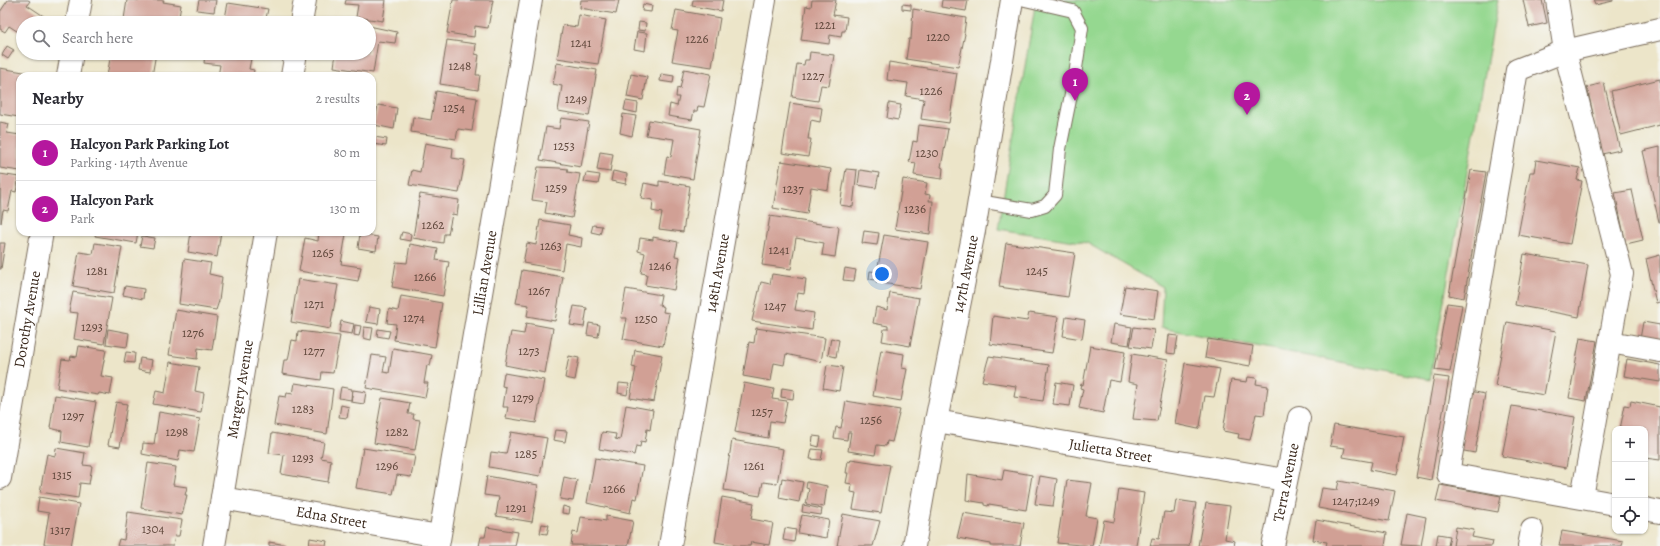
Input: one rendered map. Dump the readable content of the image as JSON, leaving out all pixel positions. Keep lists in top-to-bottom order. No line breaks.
{"streets":{"street":["Lillian Avenue","148th Avenue","147th Avenue","Dorothy Avenue","Margery Avenue","Julietta Street","Terra Avenue","Edna Street"]},"crossings":[["Lillian Avenue","Edna Street"],["147th Avenue","Julietta Street"],["Margery Avenue","Edna Street"],["Julietta Street","Terra Avenue"]],"house_numbers":["1221","1220","1226","1241","1248","1227","1226","1249","1254","1253","1230","1259","1237","1236","1262","1263","1241","1265","1246","1281","1245","1266","1267","1271","1247","1274","1250","1293","1276","1277","1273","1279","1283","1257","1297","1256","1298","1282","1285","1293","1296","1261","1315","1266","1247;1249","1291","1304","1317"],"page":{"search":"Search here","pins":["1","2"],"heading":["Nearby","2 results"],"list":[{"mark":"1","name":"Halcyon Park Parking Lot","note":"Parking · 147th Avenue","value":"80 m"},{"mark":"2","name":"Halcyon Park","note":"Park","value":"130 m"}],"map_buttons":["+","−"]}}
